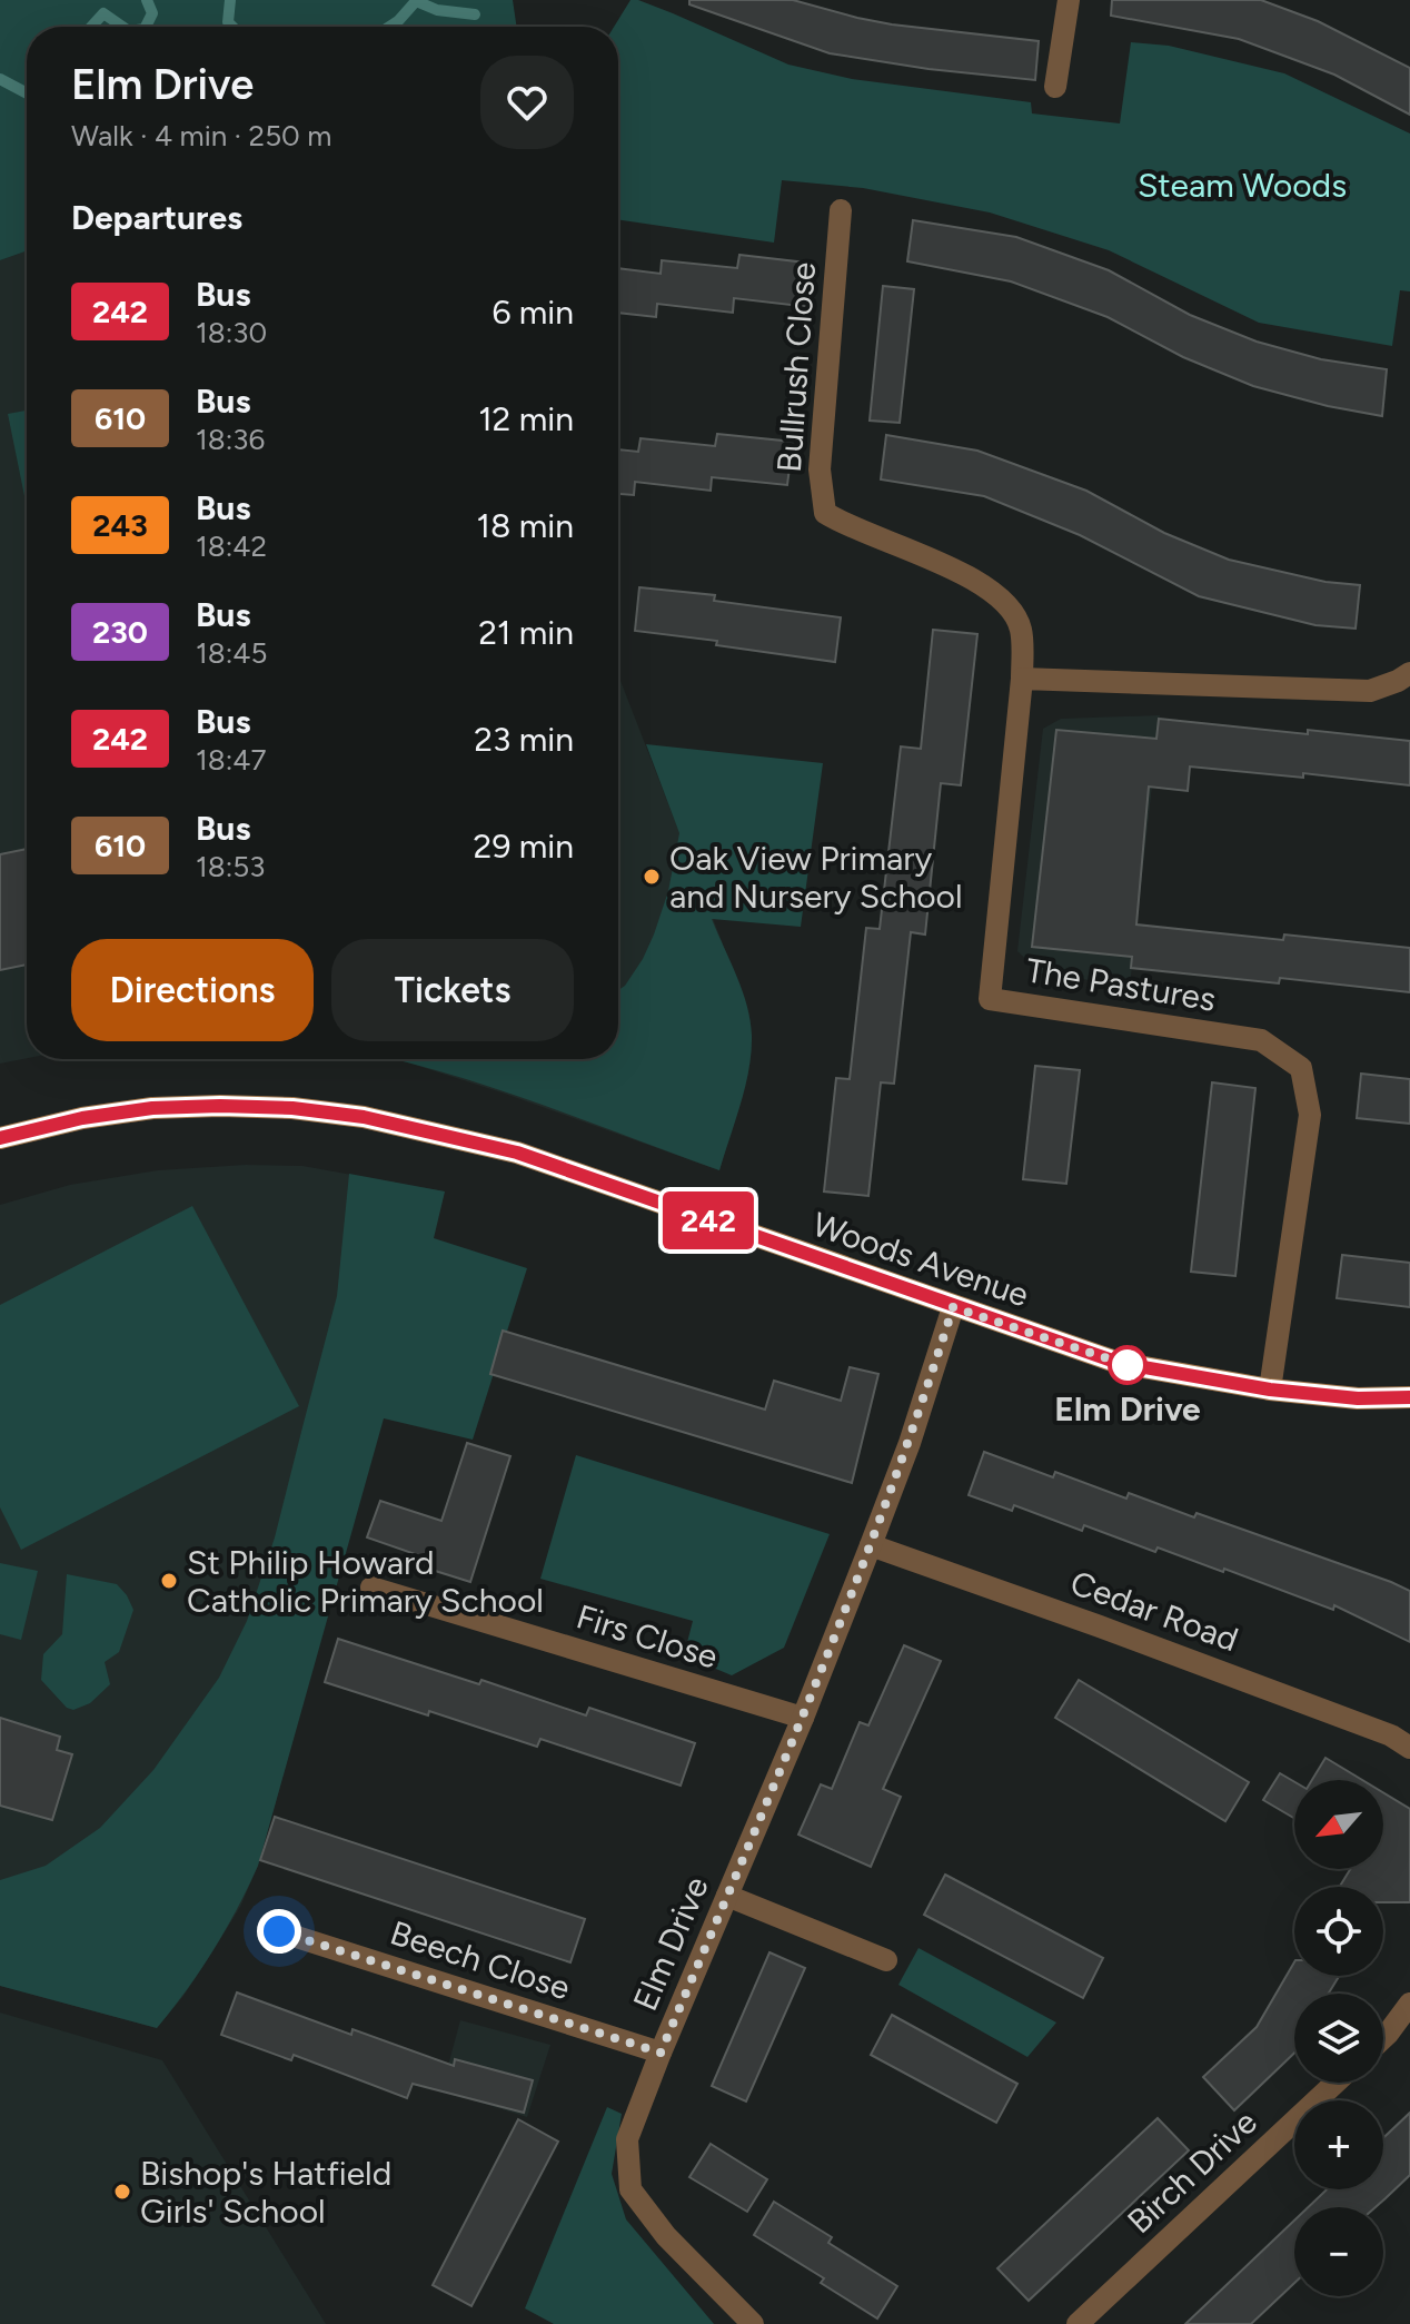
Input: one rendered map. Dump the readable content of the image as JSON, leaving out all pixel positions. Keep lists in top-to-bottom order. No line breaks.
{"streets":{"street":["Bullrush Close","The Pastures","Woods Avenue","Cedar Road","Firs Close","Elm Drive","Beech Close","Birch Drive"]},"crossings":[["Bullrush Close","The Pastures"],["The Pastures","Woods Avenue"],["Woods Avenue","Elm Drive"],["Cedar Road","Elm Drive"],["Firs Close","Elm Drive"],["Elm Drive","Beech Close"]],"parks":["Steam Woods"],"places":["Oak View Primary and Nursery School","Elm Drive","St Philip Howard Catholic Primary School","Bishop's Hatfield Girls' School"],"lines":["bus line 242"],"north":"bottom left","page":{"on_map":"242","heading":[["Elm Drive","Walk · 4 min · 250 m"],"Departures"],"list":[{"mark":"242","name":"Bus","note":"18:30","value":"6 min"},{"mark":"610","name":"Bus","note":"18:36","value":"12 min"},{"mark":"243","name":"Bus","note":"18:42","value":"18 min"},{"mark":"230","name":"Bus","note":"18:45","value":"21 min"},{"mark":"242","name":"Bus","note":"18:47","value":"23 min"},{"mark":"610","name":"Bus","note":"18:53","value":"29 min"}],"buttons":["Directions","Tickets"],"map_buttons":["+","−"]}}
